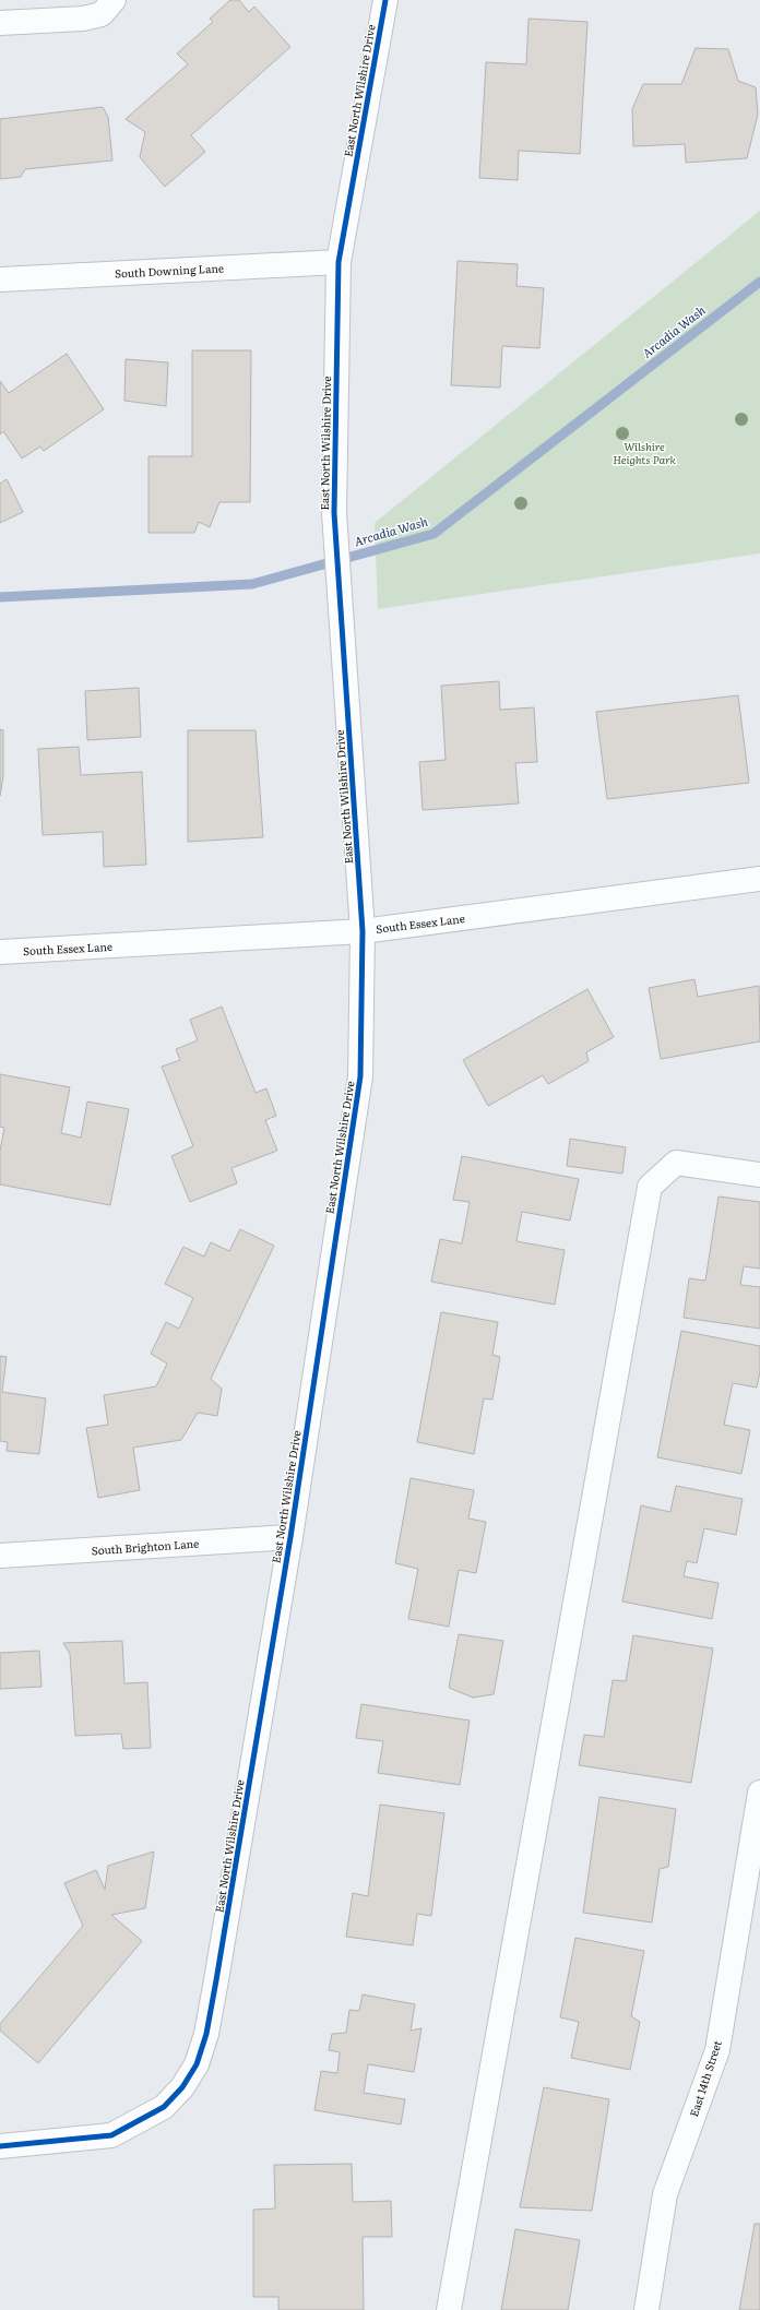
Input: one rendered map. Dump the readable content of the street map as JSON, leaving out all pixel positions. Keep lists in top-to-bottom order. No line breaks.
{"streets":{"street":["East North Wilshire Drive","South Downing Lane","South Essex Lane","South Brighton Lane","East 14th Street"]},"crossings":[["East North Wilshire Drive","South Downing Lane"],["East North Wilshire Drive","South Essex Lane"],["East North Wilshire Drive","South Brighton Lane"]],"water":["Arcadia Wash"],"parks":["Wilshire Heights Park"]}
